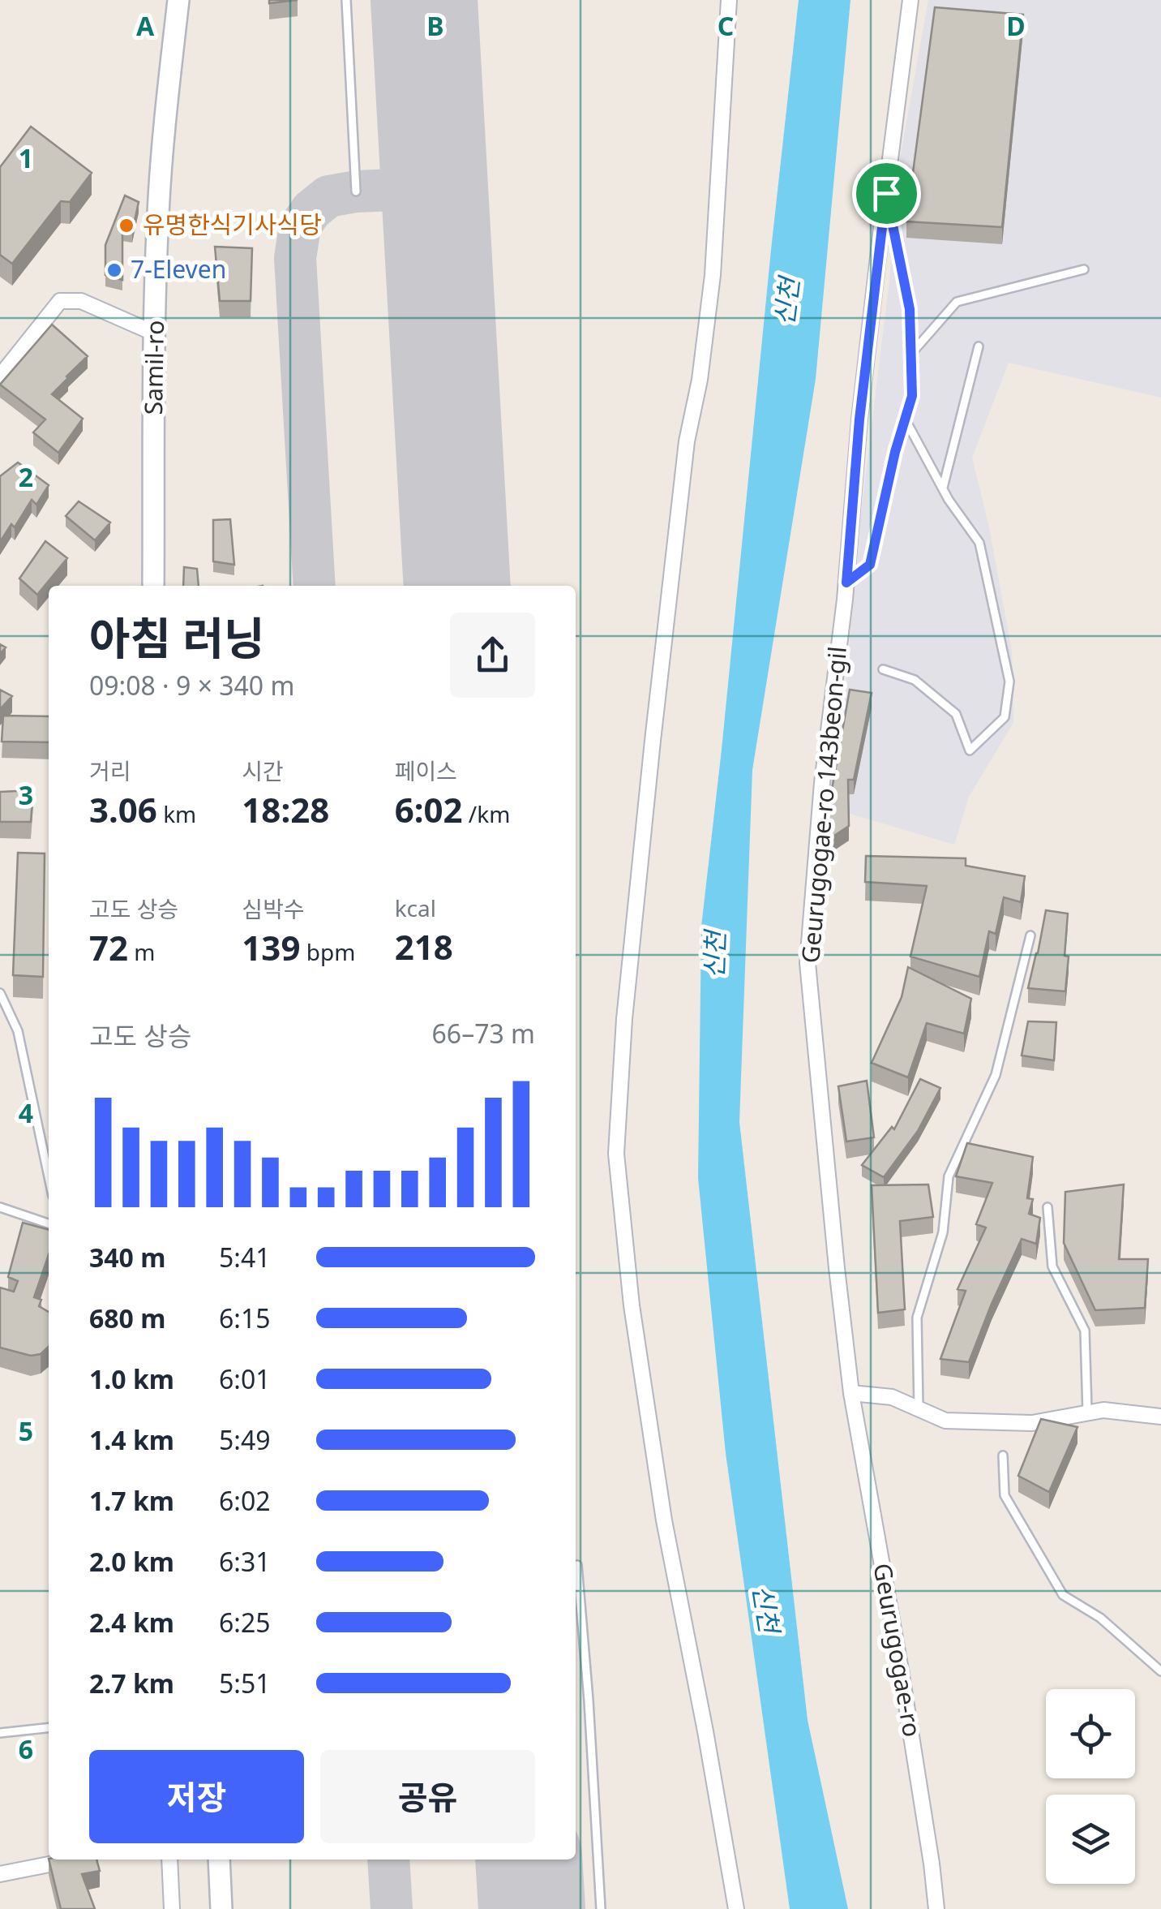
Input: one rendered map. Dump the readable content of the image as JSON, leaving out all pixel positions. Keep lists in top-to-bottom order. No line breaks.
{"streets":{"main road":["Samil-ro"],"street":["Geurugogae-ro 143beon-gil","Geurugogae-ro"]},"crossings":[["Geurugogae-ro 143beon-gil","Geurugogae-ro"]],"water":["신천"],"places":["유명한식기사식당","7-Eleven"],"page":{"heading":["아침 러닝","09:08 · 9 × 340 m"],"stats":[["거리","3.06 km"],["시간","18:28"],["페이스","6:02 /km"],["고도 상승","72 m"],["심박수","139 bpm"],["kcal","218"]],"chart":["고도 상승","66–73 m"],"list":[{"name":"340 m","note":"5:41"},{"name":"680 m","note":"6:15"},{"name":"1.0 km","note":"6:01"},{"name":"1.4 km","note":"5:49"},{"name":"1.7 km","note":"6:02"},{"name":"2.0 km","note":"6:31"},{"name":"2.4 km","note":"6:25"},{"name":"2.7 km","note":"5:51"}],"buttons":["저장","공유"]},"grid":{"columns":["A","B","C","D"],"rows":["1","2","3","4","5","6"]}}
